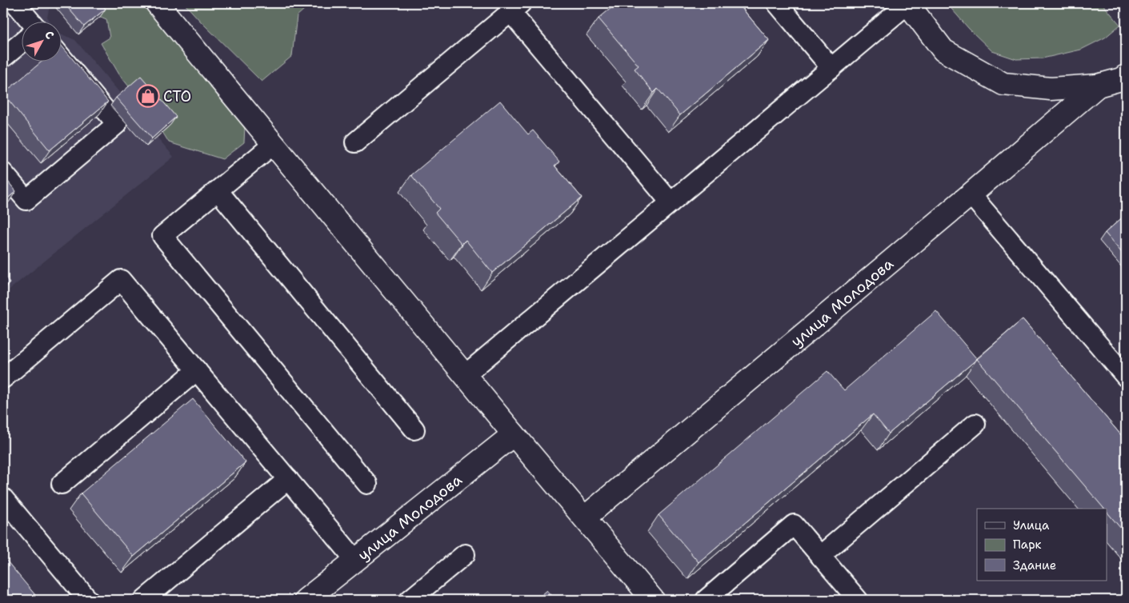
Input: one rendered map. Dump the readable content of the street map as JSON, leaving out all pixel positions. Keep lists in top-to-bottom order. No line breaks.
{"streets":{"street":["улица Молодова"]},"places":{"shop":["СТО"]},"legend":["Улица","Парк","Здание"],"north":"top right"}
